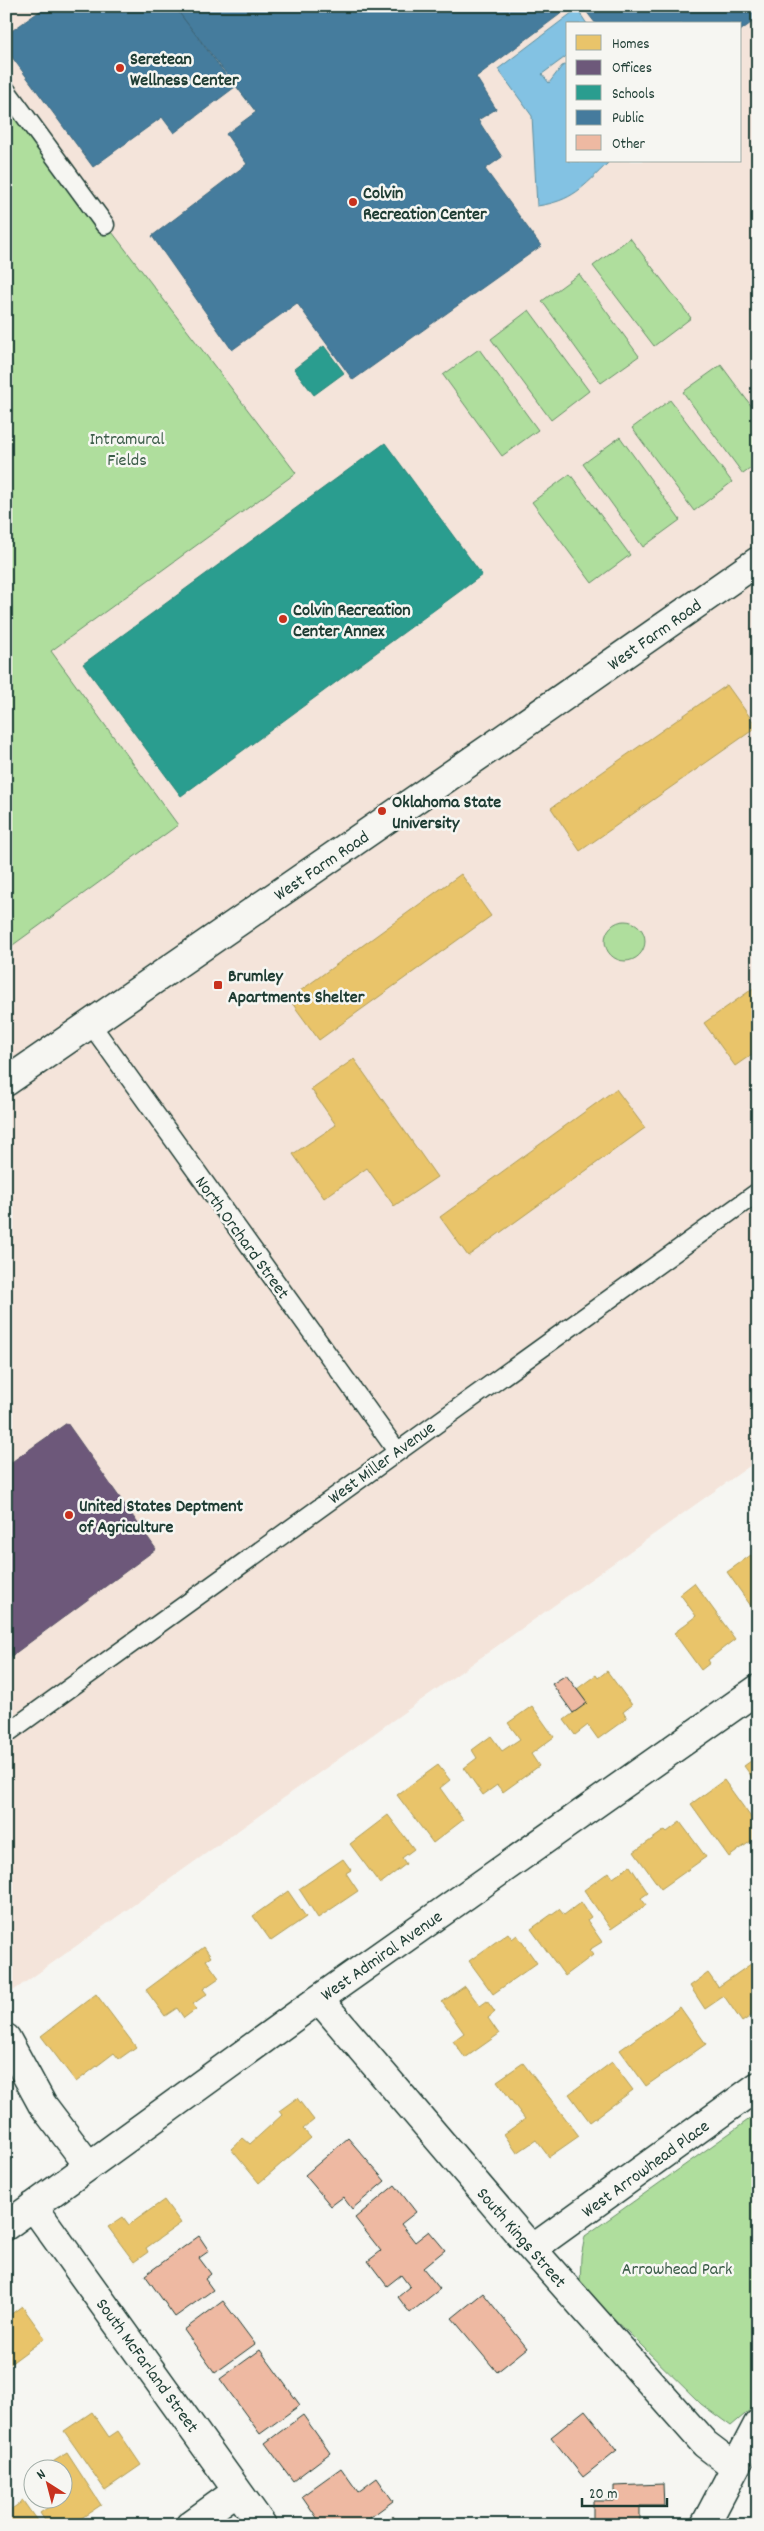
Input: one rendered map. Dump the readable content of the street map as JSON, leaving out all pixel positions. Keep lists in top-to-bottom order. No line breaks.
{"streets":{"street":["West Farm Road","West Admiral Avenue","West Arrowhead Place","South Kings Street","South McFarland Street"],"lane":["North Orchard Street","West Miller Avenue"]},"crossings":[["West Farm Road","North Orchard Street"],["North Orchard Street","West Miller Avenue"],["West Admiral Avenue","South Kings Street"],["West Admiral Avenue","South McFarland Street"],["West Arrowhead Place","South Kings Street"]],"parks":["Intramural Fields","Arrowhead Park"],"places":{"other":["Seretean Wellness Center","Colvin Recreation Center","Colvin Recreation Center Annex","Oklahoma State University","United States Deptment of Agriculture"],"transit":["Brumley Apartments Shelter"]},"legend":["Homes","Offices","Schools","Public","Other"],"scale_bar":"20 m","north":"top left"}
